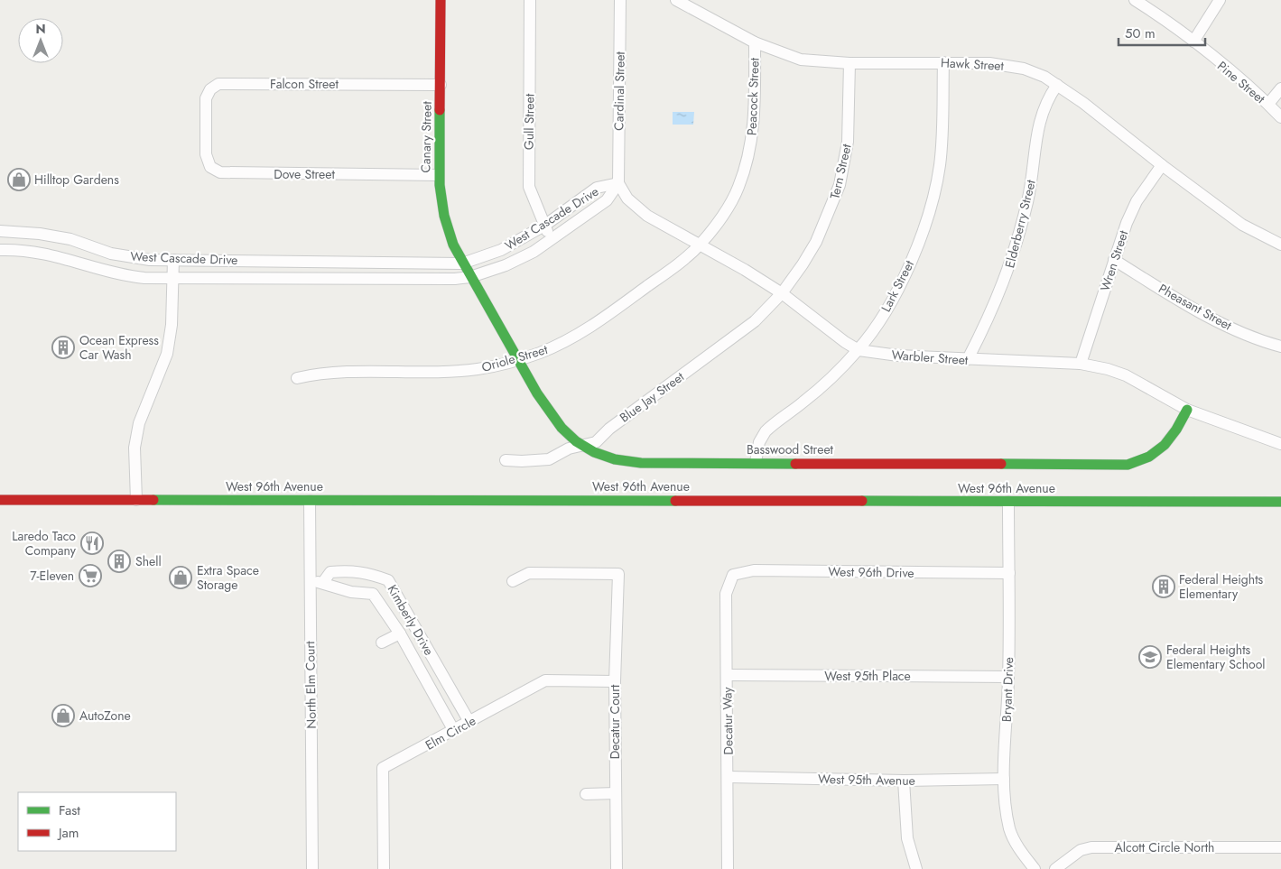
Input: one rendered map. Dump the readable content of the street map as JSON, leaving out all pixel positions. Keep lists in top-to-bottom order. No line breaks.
{"streets":{"street":["Hawk Street","Pine Street","Falcon Street","Cardinal Street","Peacock Street","Gull Street","Canary Street","Tern Street","Dove Street","West Cascade Drive","Elderberry Street","Wren Street","Lark Street","Pheasant Street","Warbler Street","Oriole Street","Blue Jay Street","Basswood Street","West 96th Avenue","West 96th Drive","Kimberly Drive","West 95th Place","North Elm Court","Bryant Drive","Decatur Way","Decatur Court","Elm Circle","West 95th Avenue","Alcott Circle North"]},"crossings":[["Hawk Street","Peacock Street"],["Hawk Street","Tern Street"],["Hawk Street","Elderberry Street"],["Hawk Street","Wren Street"],["Hawk Street","Lark Street"],["Falcon Street","Canary Street"],["Falcon Street","Dove Street"],["Cardinal Street","West Cascade Drive"],["Cardinal Street","Warbler Street"],["Peacock Street","Warbler Street"],["Peacock Street","Oriole Street"],["Gull Street","West Cascade Drive"],["Canary Street","Dove Street"],["Canary Street","West Cascade Drive"],["Canary Street","Basswood Street"],["Tern Street","Warbler Street"],["Tern Street","Blue Jay Street"],["West Cascade Drive","Warbler Street"],["West Cascade Drive","Basswood Street"],["Elderberry Street","Warbler Street"],["Wren Street","Pheasant Street"],["Wren Street","Warbler Street"],["Lark Street","Warbler Street"],["Lark Street","Basswood Street"],["Warbler Street","Oriole Street"],["Warbler Street","Blue Jay Street"],["Warbler Street","Basswood Street"],["Oriole Street","Basswood Street"],["Blue Jay Street","Basswood Street"],["West 96th Avenue","North Elm Court"],["West 96th Avenue","Bryant Drive"],["West 96th Drive","Bryant Drive"],["West 96th Drive","Decatur Way"],["Kimberly Drive","North Elm Court"],["Kimberly Drive","Elm Circle"],["West 95th Place","Bryant Drive"],["West 95th Place","Decatur Way"],["Bryant Drive","West 95th Avenue"],["Decatur Way","West 95th Avenue"],["Decatur Court","Elm Circle"]],"places":{"shop":["Hilltop Gardens","Extra Space Storage","AutoZone"],"building":["Ocean Express Car Wash","Shell","Federal Heights Elementary"],"restaurant":["Laredo Taco Company"],"supermarket":["7-Eleven"],"school or university":["Federal Heights Elementary School"]},"legend":["Fast","Jam"],"scale_bar":"50 m","north":"top"}
